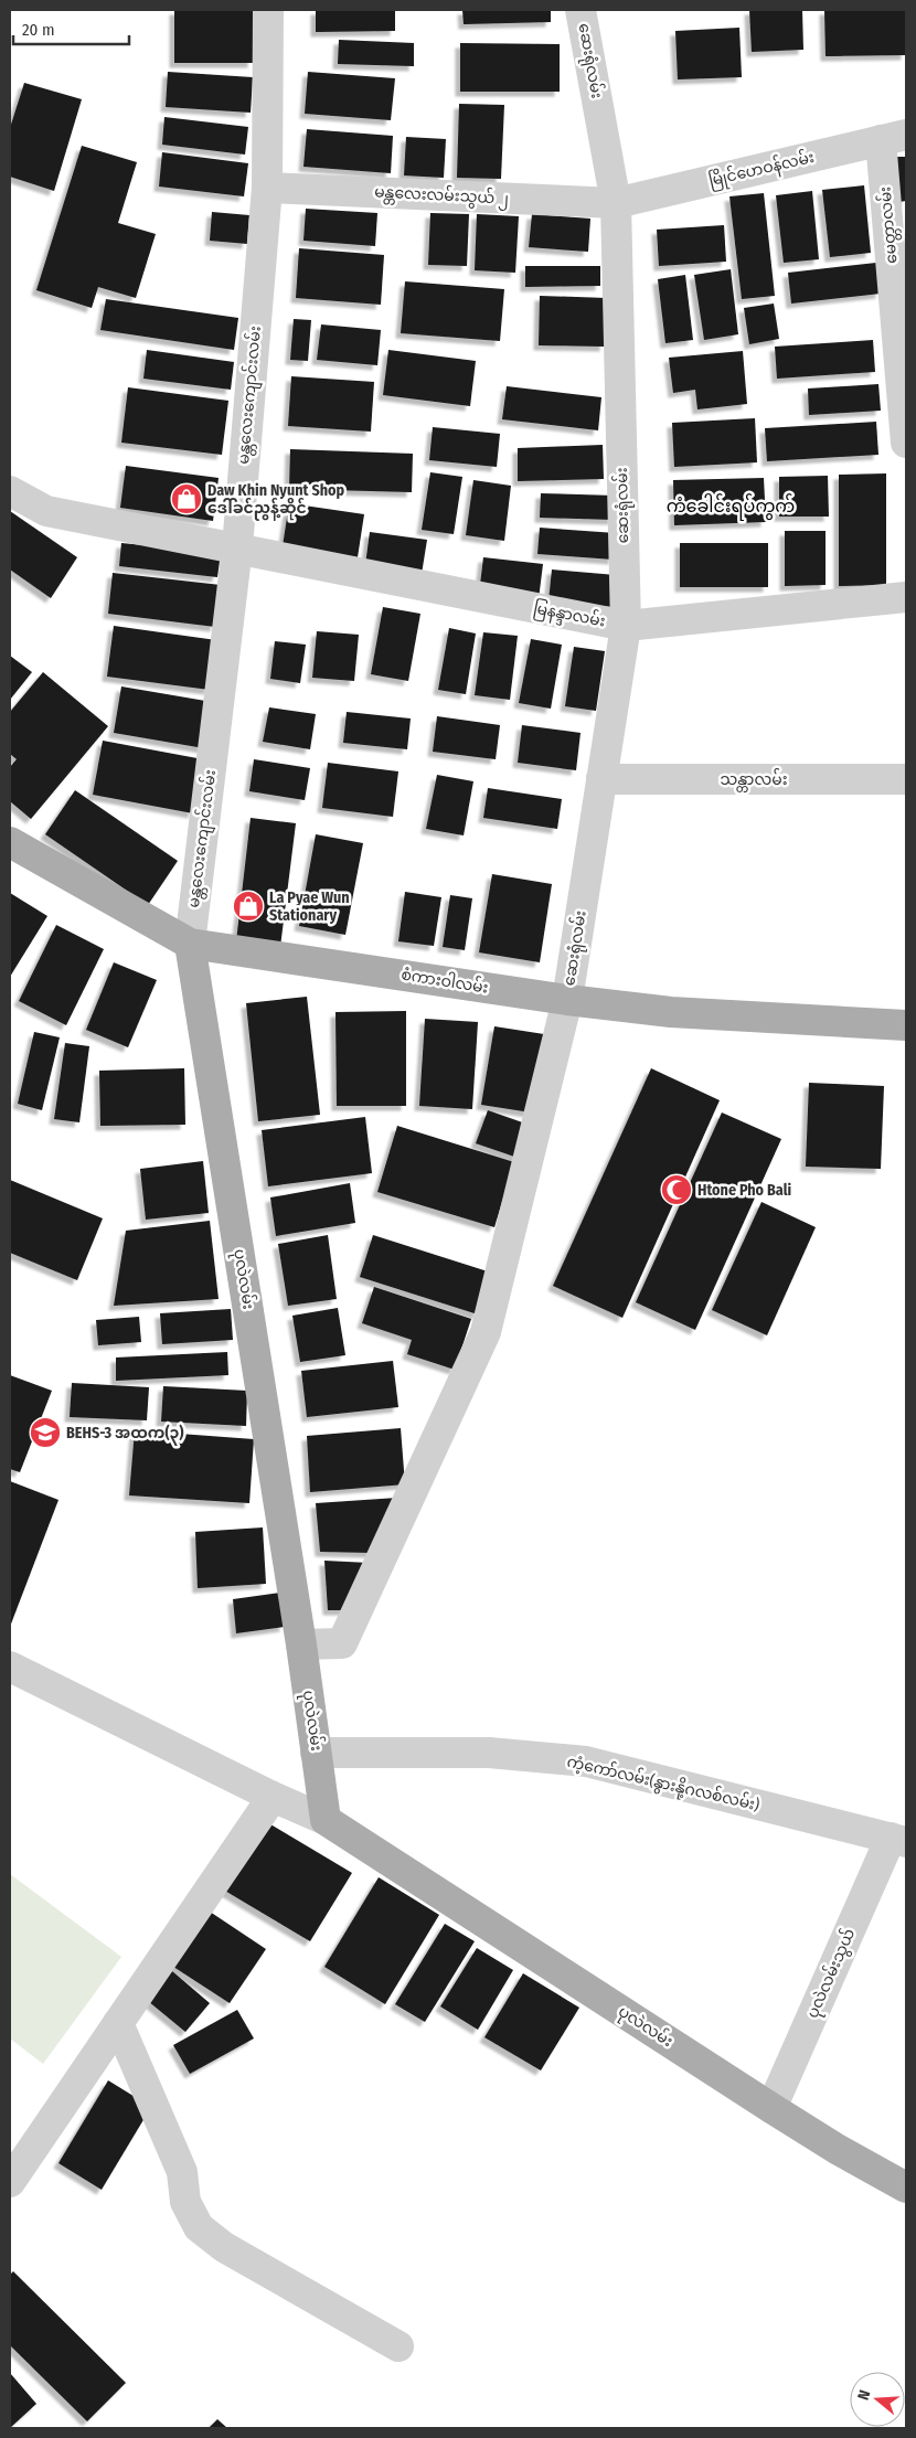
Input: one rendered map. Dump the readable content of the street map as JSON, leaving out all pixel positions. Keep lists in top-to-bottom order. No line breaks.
{"streets":{"main road":["စံကားဝါလမ်း","ပုလဲလမ်း"],"street":["ဆေးရုံလမ်း","မြိုင်ဟေဝန်လမ်း","မန္တလေးလမ်းသွယ် ၂","မေတ္တာလမ်း","မန္တလေးကျောင်းလမ်း","မြနန္ဒာလမ်း","သန္တာလမ်း","ကံ့ကော်လမ်း(နွားနို့ဂလစ်လမ်း)","ပုလဲလမ်းသွယ်"]},"crossings":[["ဆေးရုံလမ်း","မြိုင်ဟေဝန်လမ်း"],["ဆေးရုံလမ်း","မန္တလေးလမ်းသွယ် ၂"],["ဆေးရုံလမ်း","မြနန္ဒာလမ်း"],["ဆေးရုံလမ်း","သန္တာလမ်း"],["ဆေးရုံလမ်း","စံကားဝါလမ်း"],["ဆေးရုံလမ်း","ပုလဲလမ်း"],["မြိုင်ဟေဝန်လမ်း","မန္တလေးလမ်းသွယ် ၂"],["မြိုင်ဟေဝန်လမ်း","မေတ္တာလမ်း"],["မန္တလေးလမ်းသွယ် ၂","မန္တလေးကျောင်းလမ်း"],["မန္တလေးကျောင်းလမ်း","မြနန္ဒာလမ်း"],["မန္တလေးကျောင်းလမ်း","စံကားဝါလမ်း"],["မန္တလေးကျောင်းလမ်း","ပုလဲလမ်း"],["စံကားဝါလမ်း","ပုလဲလမ်း"],["ပုလဲလမ်း","ကံ့ကော်လမ်း(နွားနို့ဂလစ်လမ်း)"],["ပုလဲလမ်း","ပုလဲလမ်းသွယ်"],["ကံ့ကော်လမ်း(နွားနို့ဂလစ်လမ်း)","ပုလဲလမ်းသွယ်"]],"districts":["ကံခေါင်းရပ်ကွက်"],"places":{"shop":["Daw Khin Nyunt Shop ဒေါ်ခင်ညွန့်ဆိုင်","La Pyae Wun Stationary"],"mosque":["Htone Pho Bali"],"school or university":["BEHS-3 အထက(၃)"]},"scale_bar":"20 m","north":"left"}
